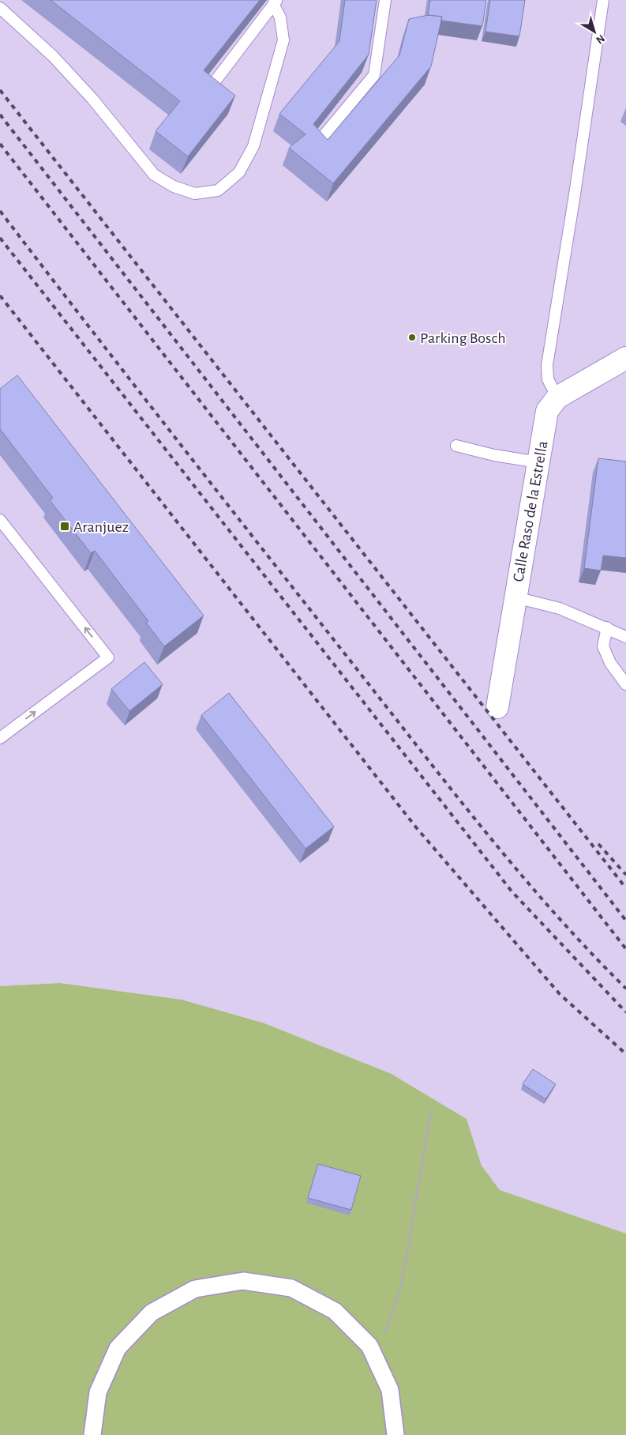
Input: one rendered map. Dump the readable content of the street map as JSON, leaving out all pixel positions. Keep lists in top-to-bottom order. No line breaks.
{"streets":{"street":["Calle Raso de la Estrella"]},"places":{"other":["Parking Bosch"],"transit":["Aranjuez"]},"north":"bottom right"}
